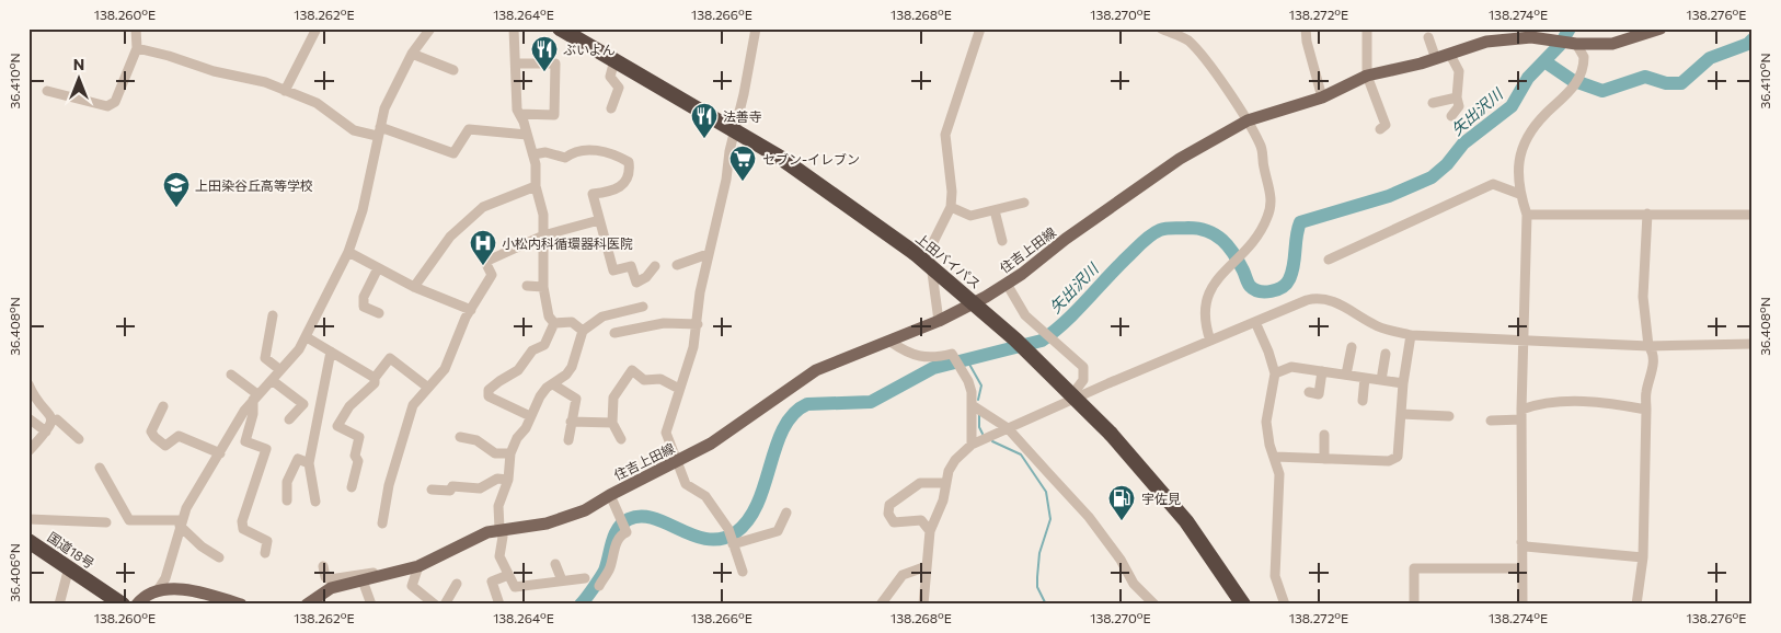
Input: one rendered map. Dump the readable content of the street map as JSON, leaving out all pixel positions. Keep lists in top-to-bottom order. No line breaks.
{"streets":{"highway":["上田バイパス","国道18号"],"main road":["住吉上田線"]},"water":["矢出沢川"],"places":{"restaurant":["ぶいよん","法善寺"],"supermarket":["セブン-イレブン"],"school or university":["上田染谷丘高等学校"],"hospital":["小松内科循環器科医院"],"fuel station":["宇佐見"]},"north":"top","coordinates":["138.260°E","138.262°E","138.264°E","138.266°E","138.268°E","138.270°E","138.272°E","138.274°E","138.276°E","36.410°N","36.408°N","36.406°N"]}
